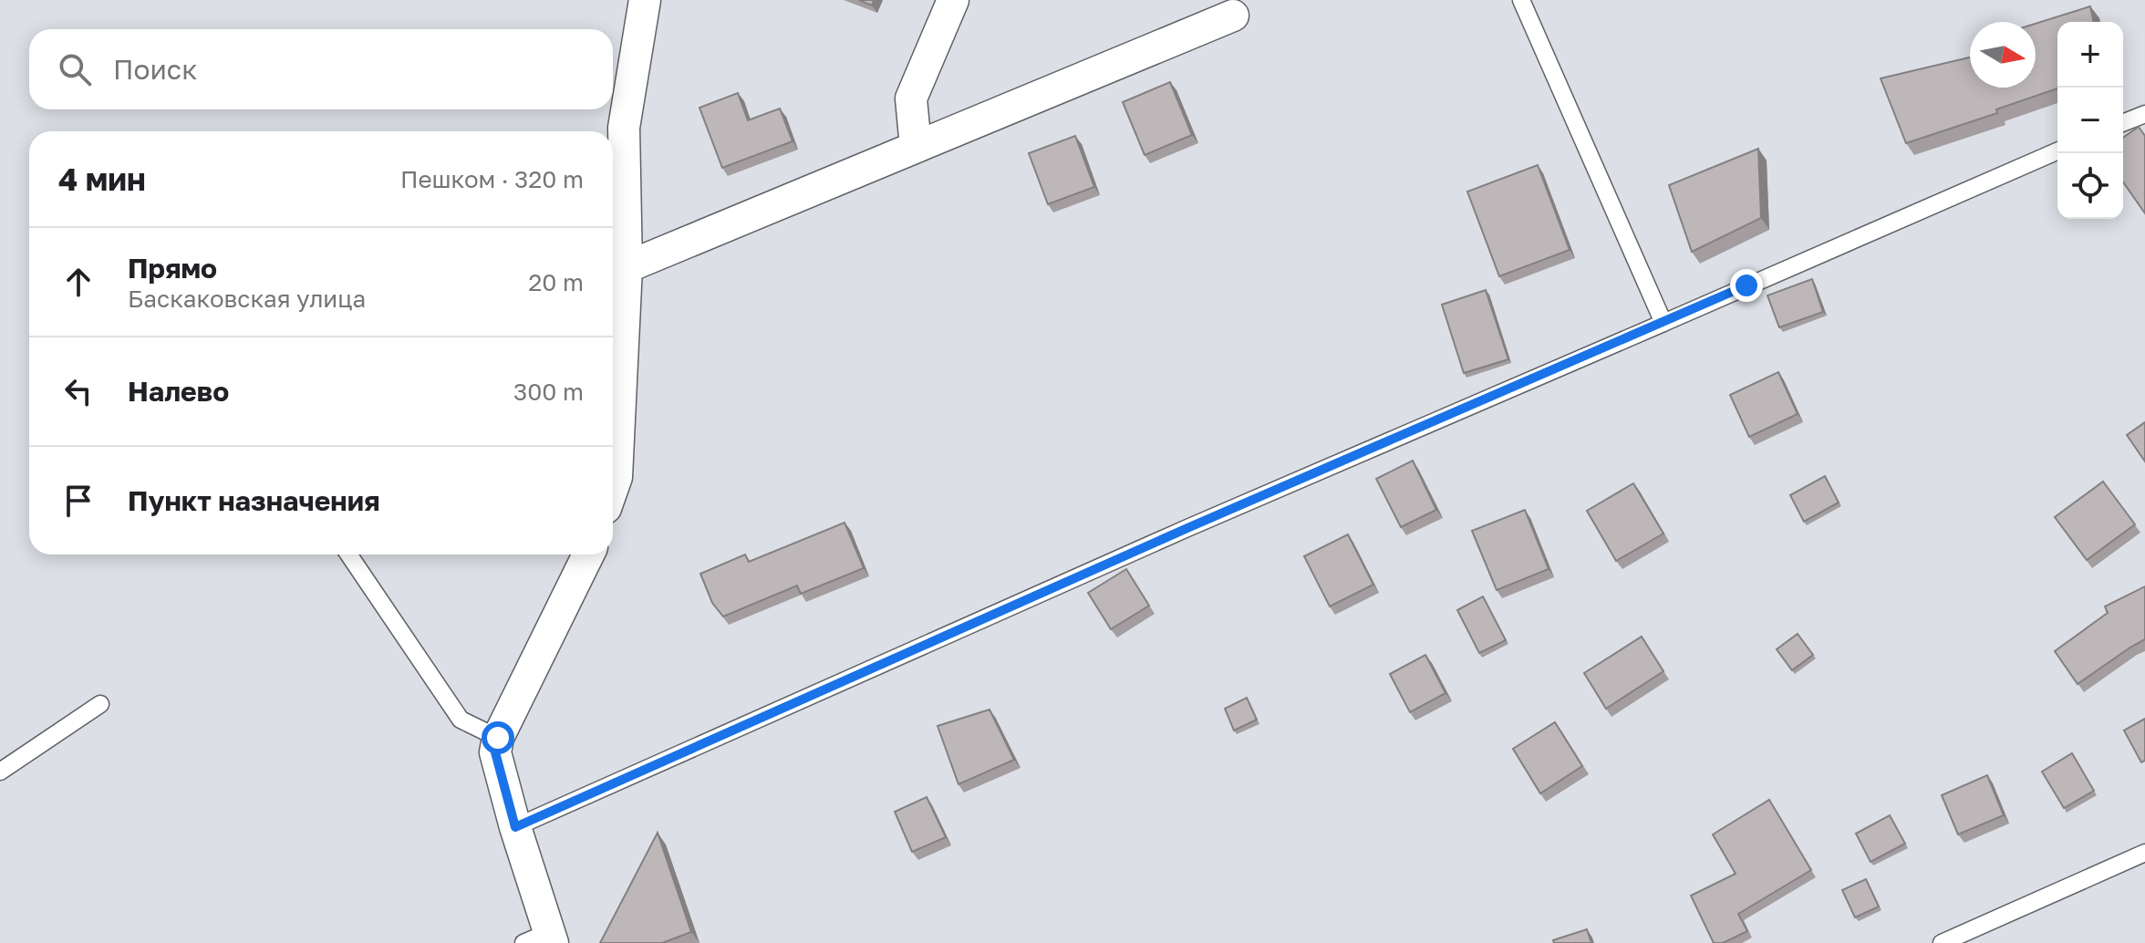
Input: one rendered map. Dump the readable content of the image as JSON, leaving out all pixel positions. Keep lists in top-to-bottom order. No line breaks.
{"north":"right","page":{"map_buttons":["+","−"],"search":"Поиск","heading":["4 мин","Пешком · 320 m"],"list":[["Прямо","Баскаковская улица","20 m"],["Налево","300 m"],"Пункт назначения"]}}
